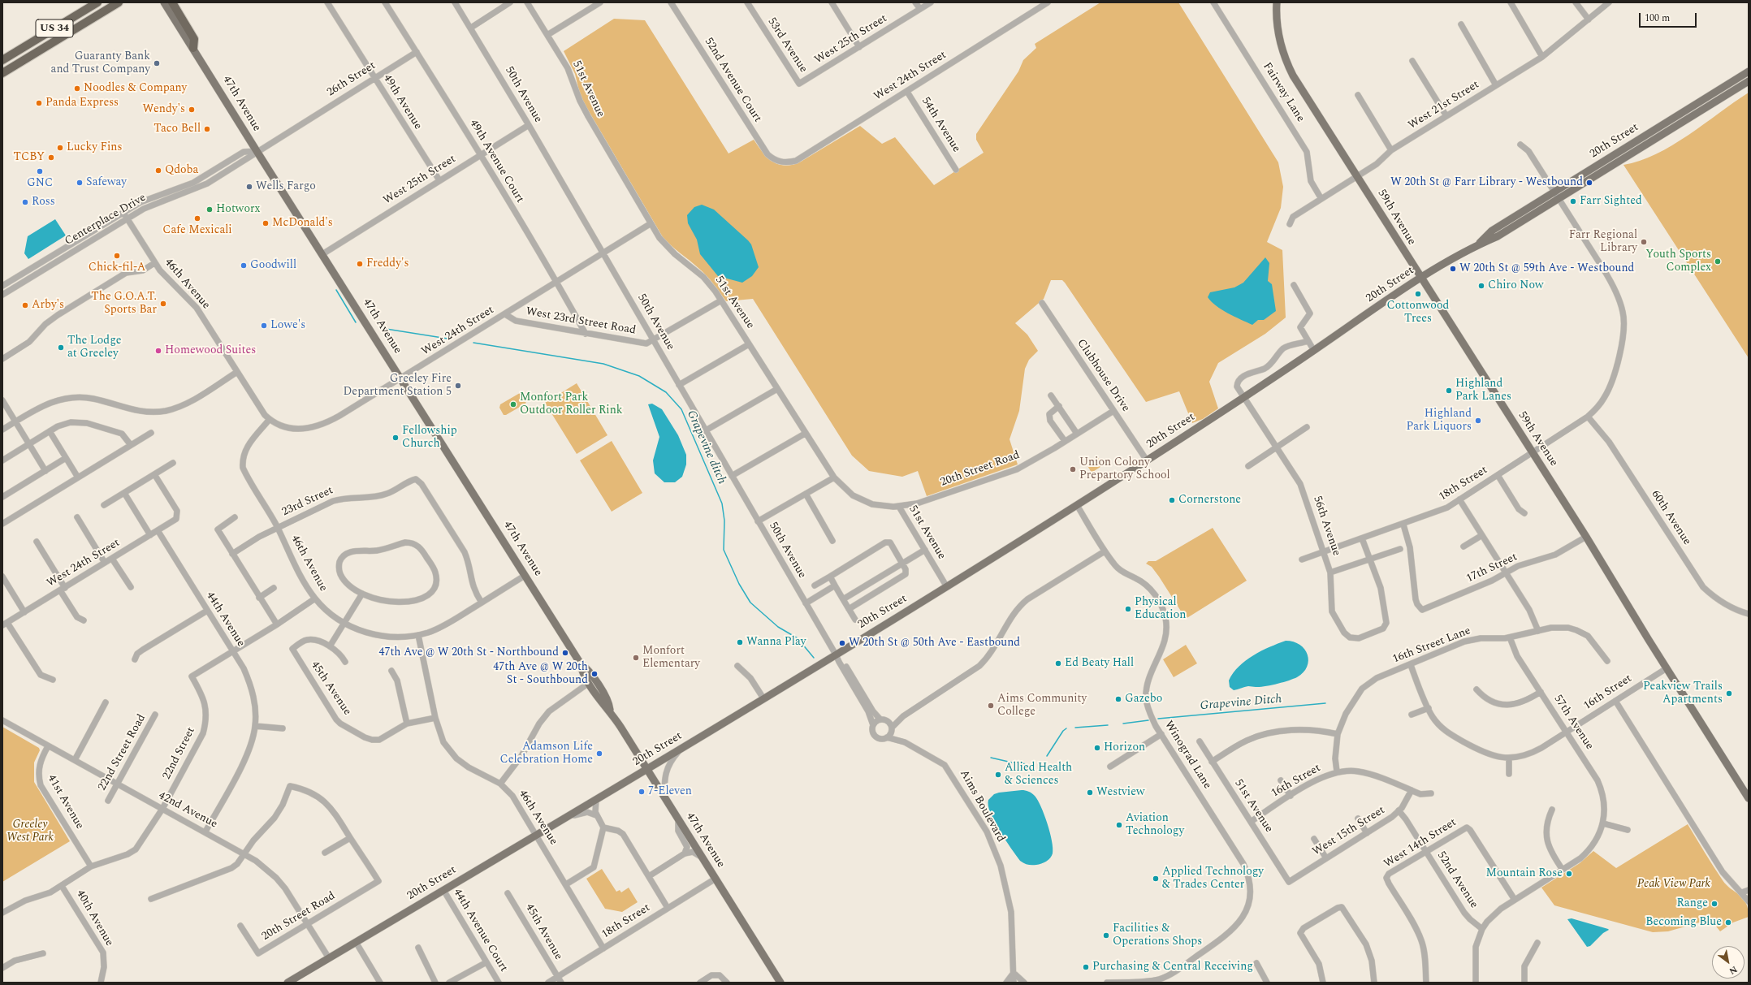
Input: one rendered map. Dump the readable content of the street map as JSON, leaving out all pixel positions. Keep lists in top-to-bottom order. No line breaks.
{"streets":{"highway":["US 34"],"main road":["47th Avenue","20th Street","59th Avenue"],"street":["West 25th Street","53rd Avenue","West 24th Street","26th Street","52nd Avenue Court","51st Avenue","Fairway Lane","50th Avenue","49th Avenue","West 21st Street","54th Avenue","49th Avenue Court","Centerplace Drive","46th Avenue","West 23rd Street Road","Clubhouse Drive","20th Street Road","18th Street","23rd Street","60th Avenue","56th Avenue","17th Street","44th Avenue","16th Street Lane","45th Avenue","16th Street","57th Avenue","22nd Street Road","22nd Street","Winograd Lane","41st Avenue","Aims Boulevard","42nd Avenue","West 15th Street","West 14th Street","52nd Avenue","40th Avenue","44th Avenue Court"]},"crossings":[["West 25th Street","53rd Avenue"],["West 25th Street","50th Avenue"],["West 25th Street","49th Avenue"],["West 25th Street","47th Avenue"],["West 25th Street","49th Avenue Court"],["West 24th Street","52nd Avenue Court"],["West 24th Street","51st Avenue"],["West 24th Street","50th Avenue"],["West 24th Street","47th Avenue"],["West 24th Street","54th Avenue"],["West 24th Street","49th Avenue Court"],["West 24th Street","46th Avenue"],["West 24th Street","West 23rd Street Road"],["West 24th Street","44th Avenue"],["26th Street","49th Avenue"],["26th Street","49th Avenue Court"],["26th Street","Centerplace Drive"],["51st Avenue","20th Street"],["51st Avenue","20th Street Road"],["51st Avenue","16th Street"],["51st Avenue","West 15th Street"],["Fairway Lane","West 21st Street"],["50th Avenue","20th Street"],["50th Avenue","West 23rd Street Road"],["50th Avenue","Aims Boulevard"],["47th Avenue","20th Street"],["47th Avenue","Centerplace Drive"],["47th Avenue","18th Street"],["West 21st Street","59th Avenue"],["20th Street","59th Avenue"],["20th Street","46th Avenue"],["20th Street","Clubhouse Drive"],["20th Street","18th Street"],["20th Street","56th Avenue"],["20th Street","42nd Avenue"],["20th Street","44th Avenue Court"],["49th Avenue Court","West 23rd Street Road"],["59th Avenue","18th Street"],["59th Avenue","17th Street"],["59th Avenue","16th Street"],["Centerplace Drive","46th Avenue"],["46th Avenue","18th Street"],["46th Avenue","23rd Street"],["46th Avenue","22nd Street"],["Clubhouse Drive","20th Street Road"],["20th Street Road","42nd Avenue"],["18th Street","60th Avenue"],["18th Street","56th Avenue"],["18th Street","17th Street"],["18th Street","45th Avenue"],["44th Avenue","22nd Street"],["44th Avenue","42nd Avenue"],["16th Street Lane","16th Street"],["16th Street Lane","57th Avenue"],["16th Street","57th Avenue"],["16th Street","West 15th Street"],["57th Avenue","West 14th Street"],["57th Avenue","52nd Avenue"],["22nd Street Road","42nd Avenue"],["22nd Street","41st Avenue"],["22nd Street","42nd Avenue"],["22nd Street","40th Avenue"],["41st Avenue","42nd Avenue"],["West 15th Street","52nd Avenue"],["West 14th Street","52nd Avenue"]],"water":["Grapevine ditch","Grapevine Ditch"],"parks":["Greeley West Park","Peak View Park"],"places":["Guaranty Bank and Trust Company","Noodles & Company","Panda Express","Wendy's","Taco Bell","Lucky Fins","TCBY","Qdoba","GNC","Safeway","W 20th St @ Farr Library - Westbound","Wells Fargo","Farr Sighted","Ross","Hotworx","Cafe Mexicali","McDonald's","Farr Regional Library","Chick-fil-A","Youth Sports Complex","Freddy's","Goodwill","W 20th St @ 59th Ave - Westbound","Chiro Now","Cottonwood Trees","The G.O.A.T. Sports Bar","Arby's","Lowe's","The Lodge at Greeley","Homewood Suites","Greeley Fire Department Station 5","Highland Park Lanes","Monfort Park Outdoor Roller Rink","Highland Park Liquors","Fellowship Church","Union Colony Prepartory School","Cornerstone","Physical Education","Wanna Play","W 20th St @ 50th Ave - Eastbound","47th Ave @ W 20th St - Northbound","Monfort Elementary","Ed Beaty Hall","47th Ave @ W 20th St - Southbound","Peakview Trails Apartments","Gazebo","Aims Community College","Horizon","Adamson Life Celebration Home","Allied Health & Sciences","7-Eleven","Westview","Aviation Technology","Mountain Rose","Applied Technology & Trades Center","Range","Becoming Blue","Facilities & Operations Shops","Purchasing & Central Receiving"],"scale_bar":"100 m","north":"bottom right"}
